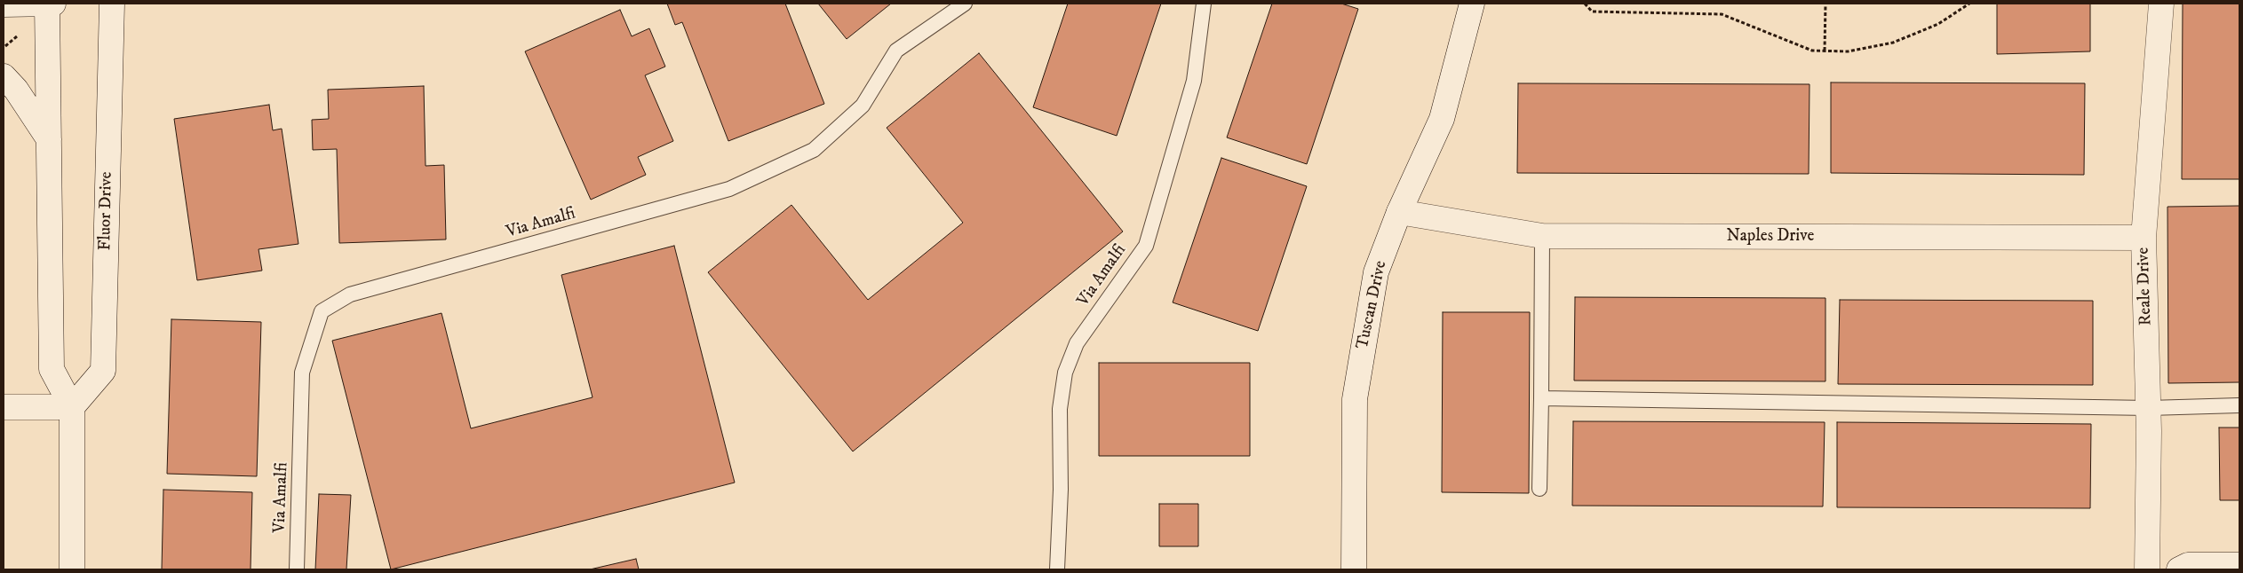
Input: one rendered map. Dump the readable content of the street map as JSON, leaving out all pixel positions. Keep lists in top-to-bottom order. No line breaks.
{"streets":{"street":["Fluor Drive","Naples Drive","Reale Drive","Tuscan Drive"],"lane":["Via Amalfi"]},"crossings":[["Naples Drive","Reale Drive"],["Naples Drive","Tuscan Drive"]]}
